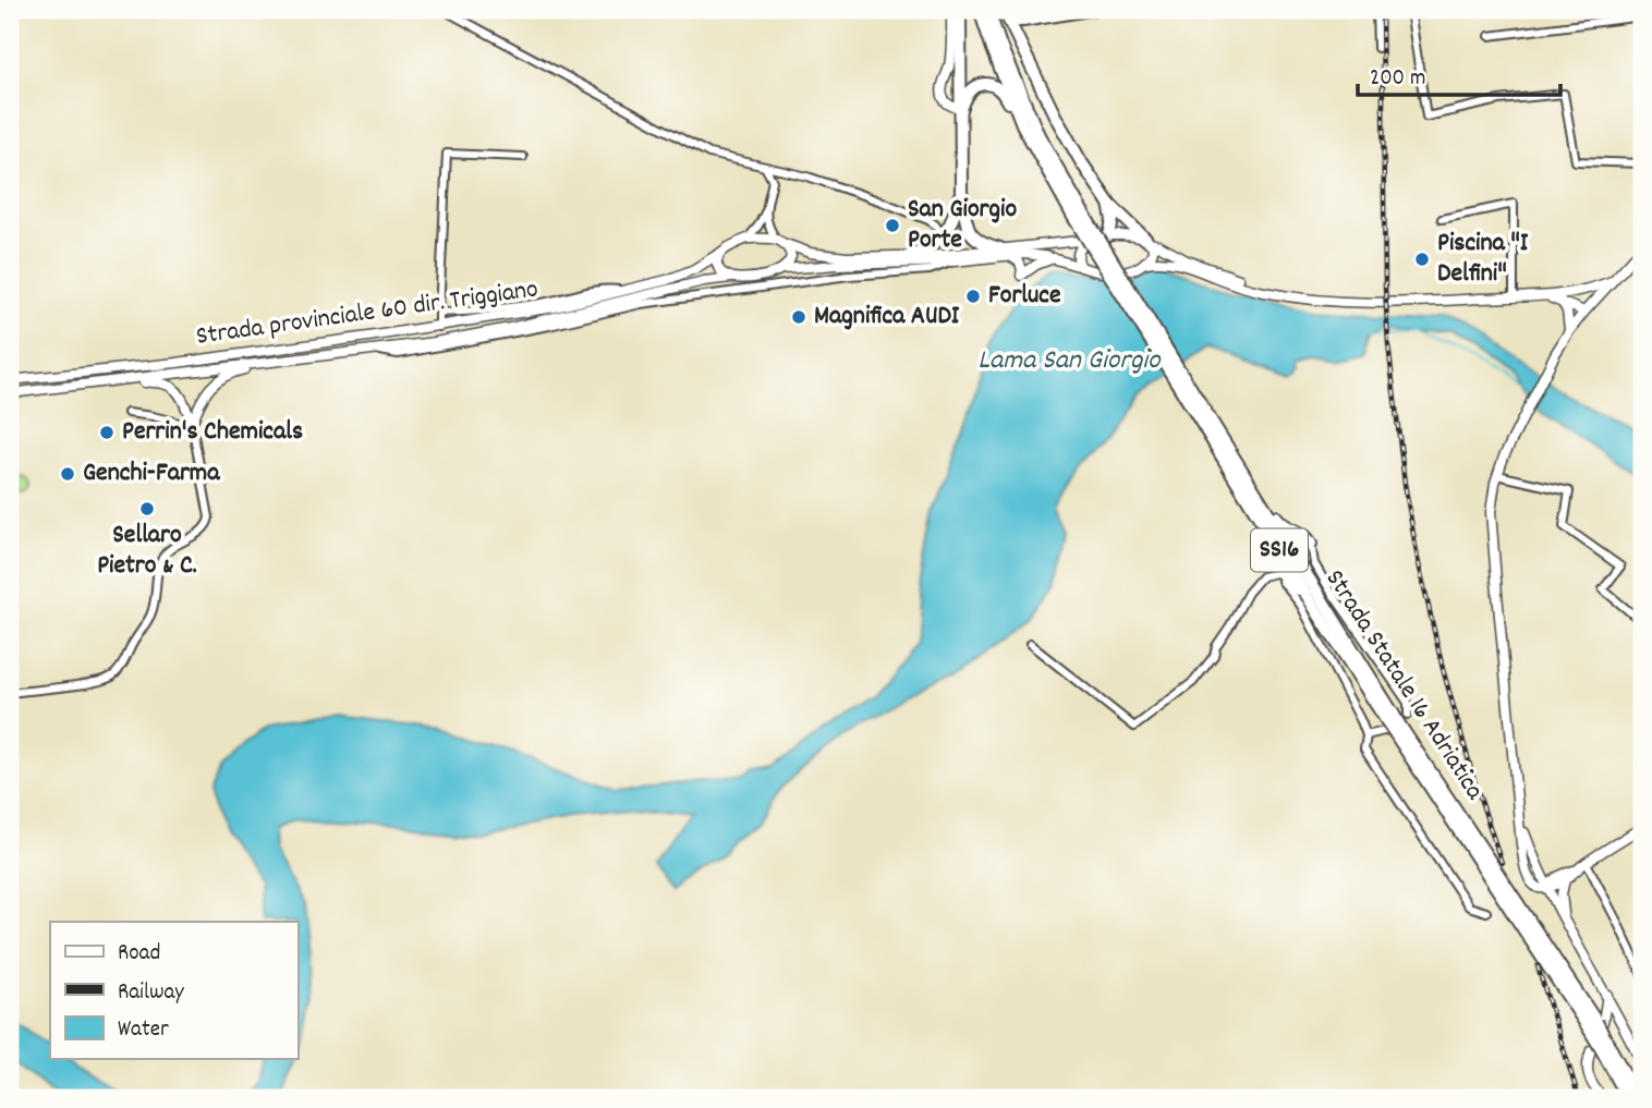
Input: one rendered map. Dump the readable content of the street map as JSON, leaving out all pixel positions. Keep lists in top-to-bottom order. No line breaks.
{"streets":{"highway":["SS16","Strada Statale 16 Adriatica"],"main road":["Strada provinciale 60 dir. Triggiano"]},"crossings":[["SS16","Strada Statale 16 Adriatica"]],"water":["Lama San Giorgio"],"places":["San Giorgio Porte","Piscina \"I Delfini\"","Forluce","Magnifica AUDI","Perrin's Chemicals","Genchi-Farma","Sellaro Pietro & C."],"legend":["Road","Railway","Water"],"scale_bar":"200 m"}
